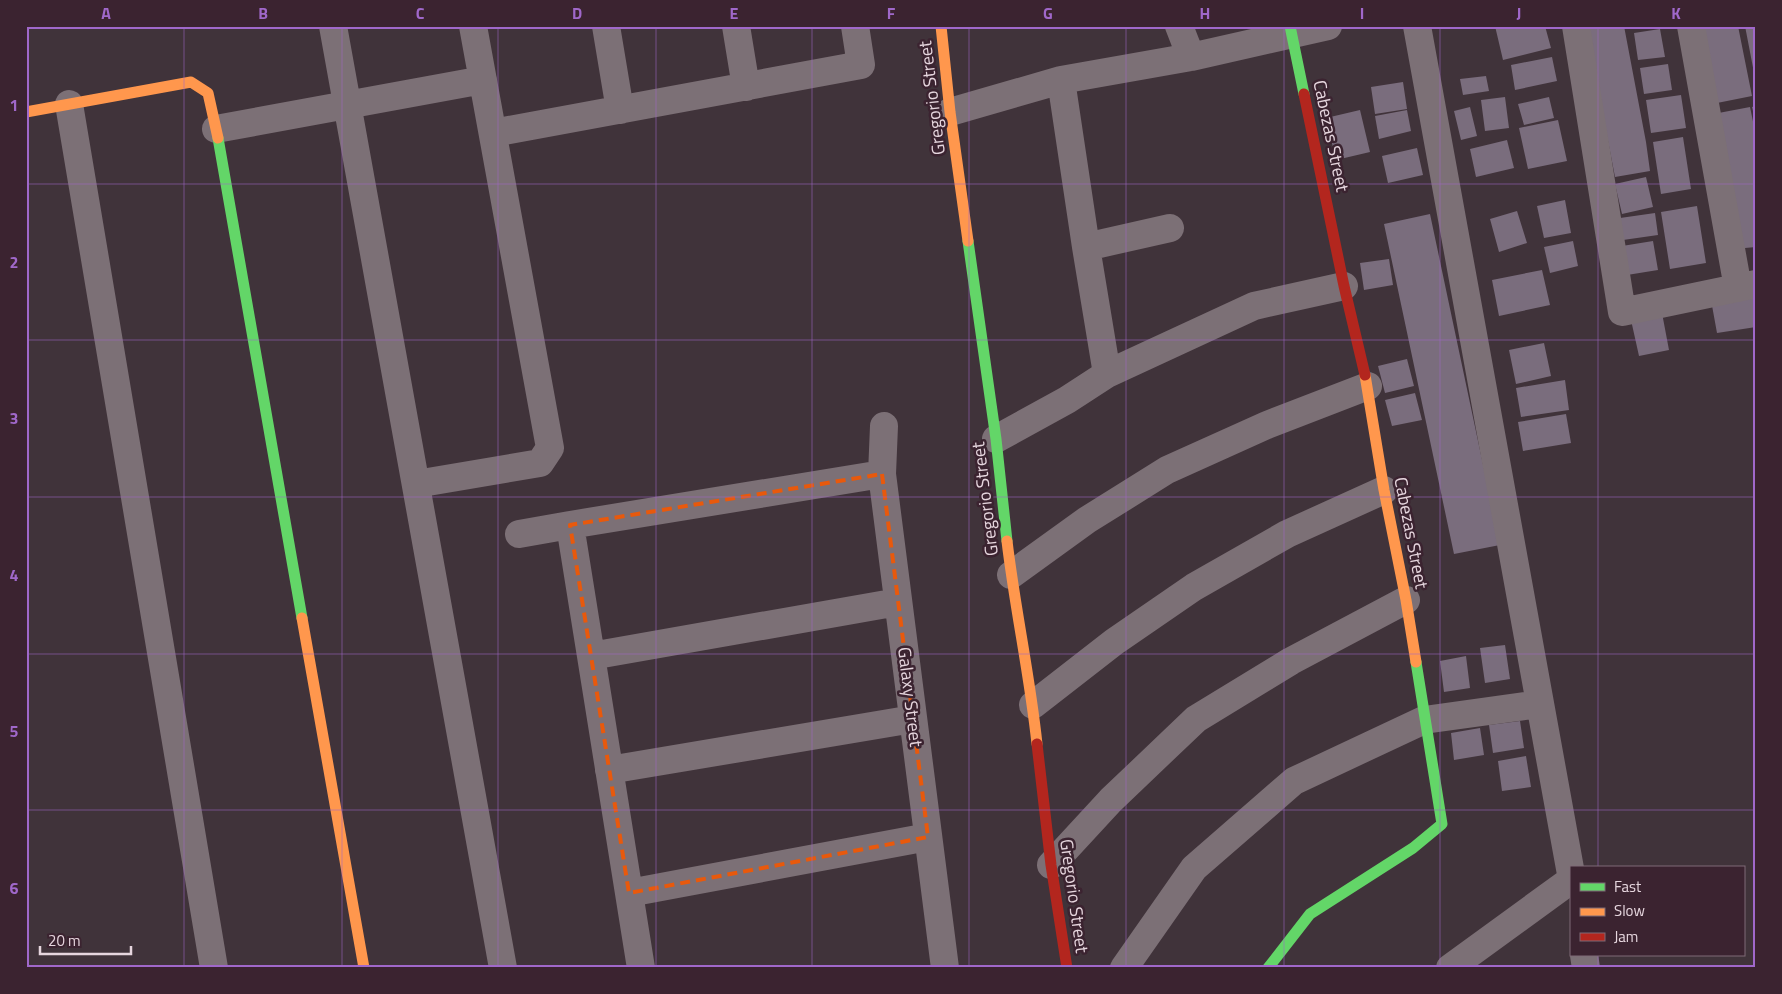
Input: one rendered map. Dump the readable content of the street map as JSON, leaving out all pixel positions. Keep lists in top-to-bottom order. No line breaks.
{"streets":{"street":["Gregorio Street","Cabezas Street","Galaxy Street"]},"legend":["Fast","Slow","Jam"],"scale_bar":"20 m","grid":{"columns":["A","B","C","D","E","F","G","H","I","J","K"],"rows":["1","2","3","4","5","6"]}}
